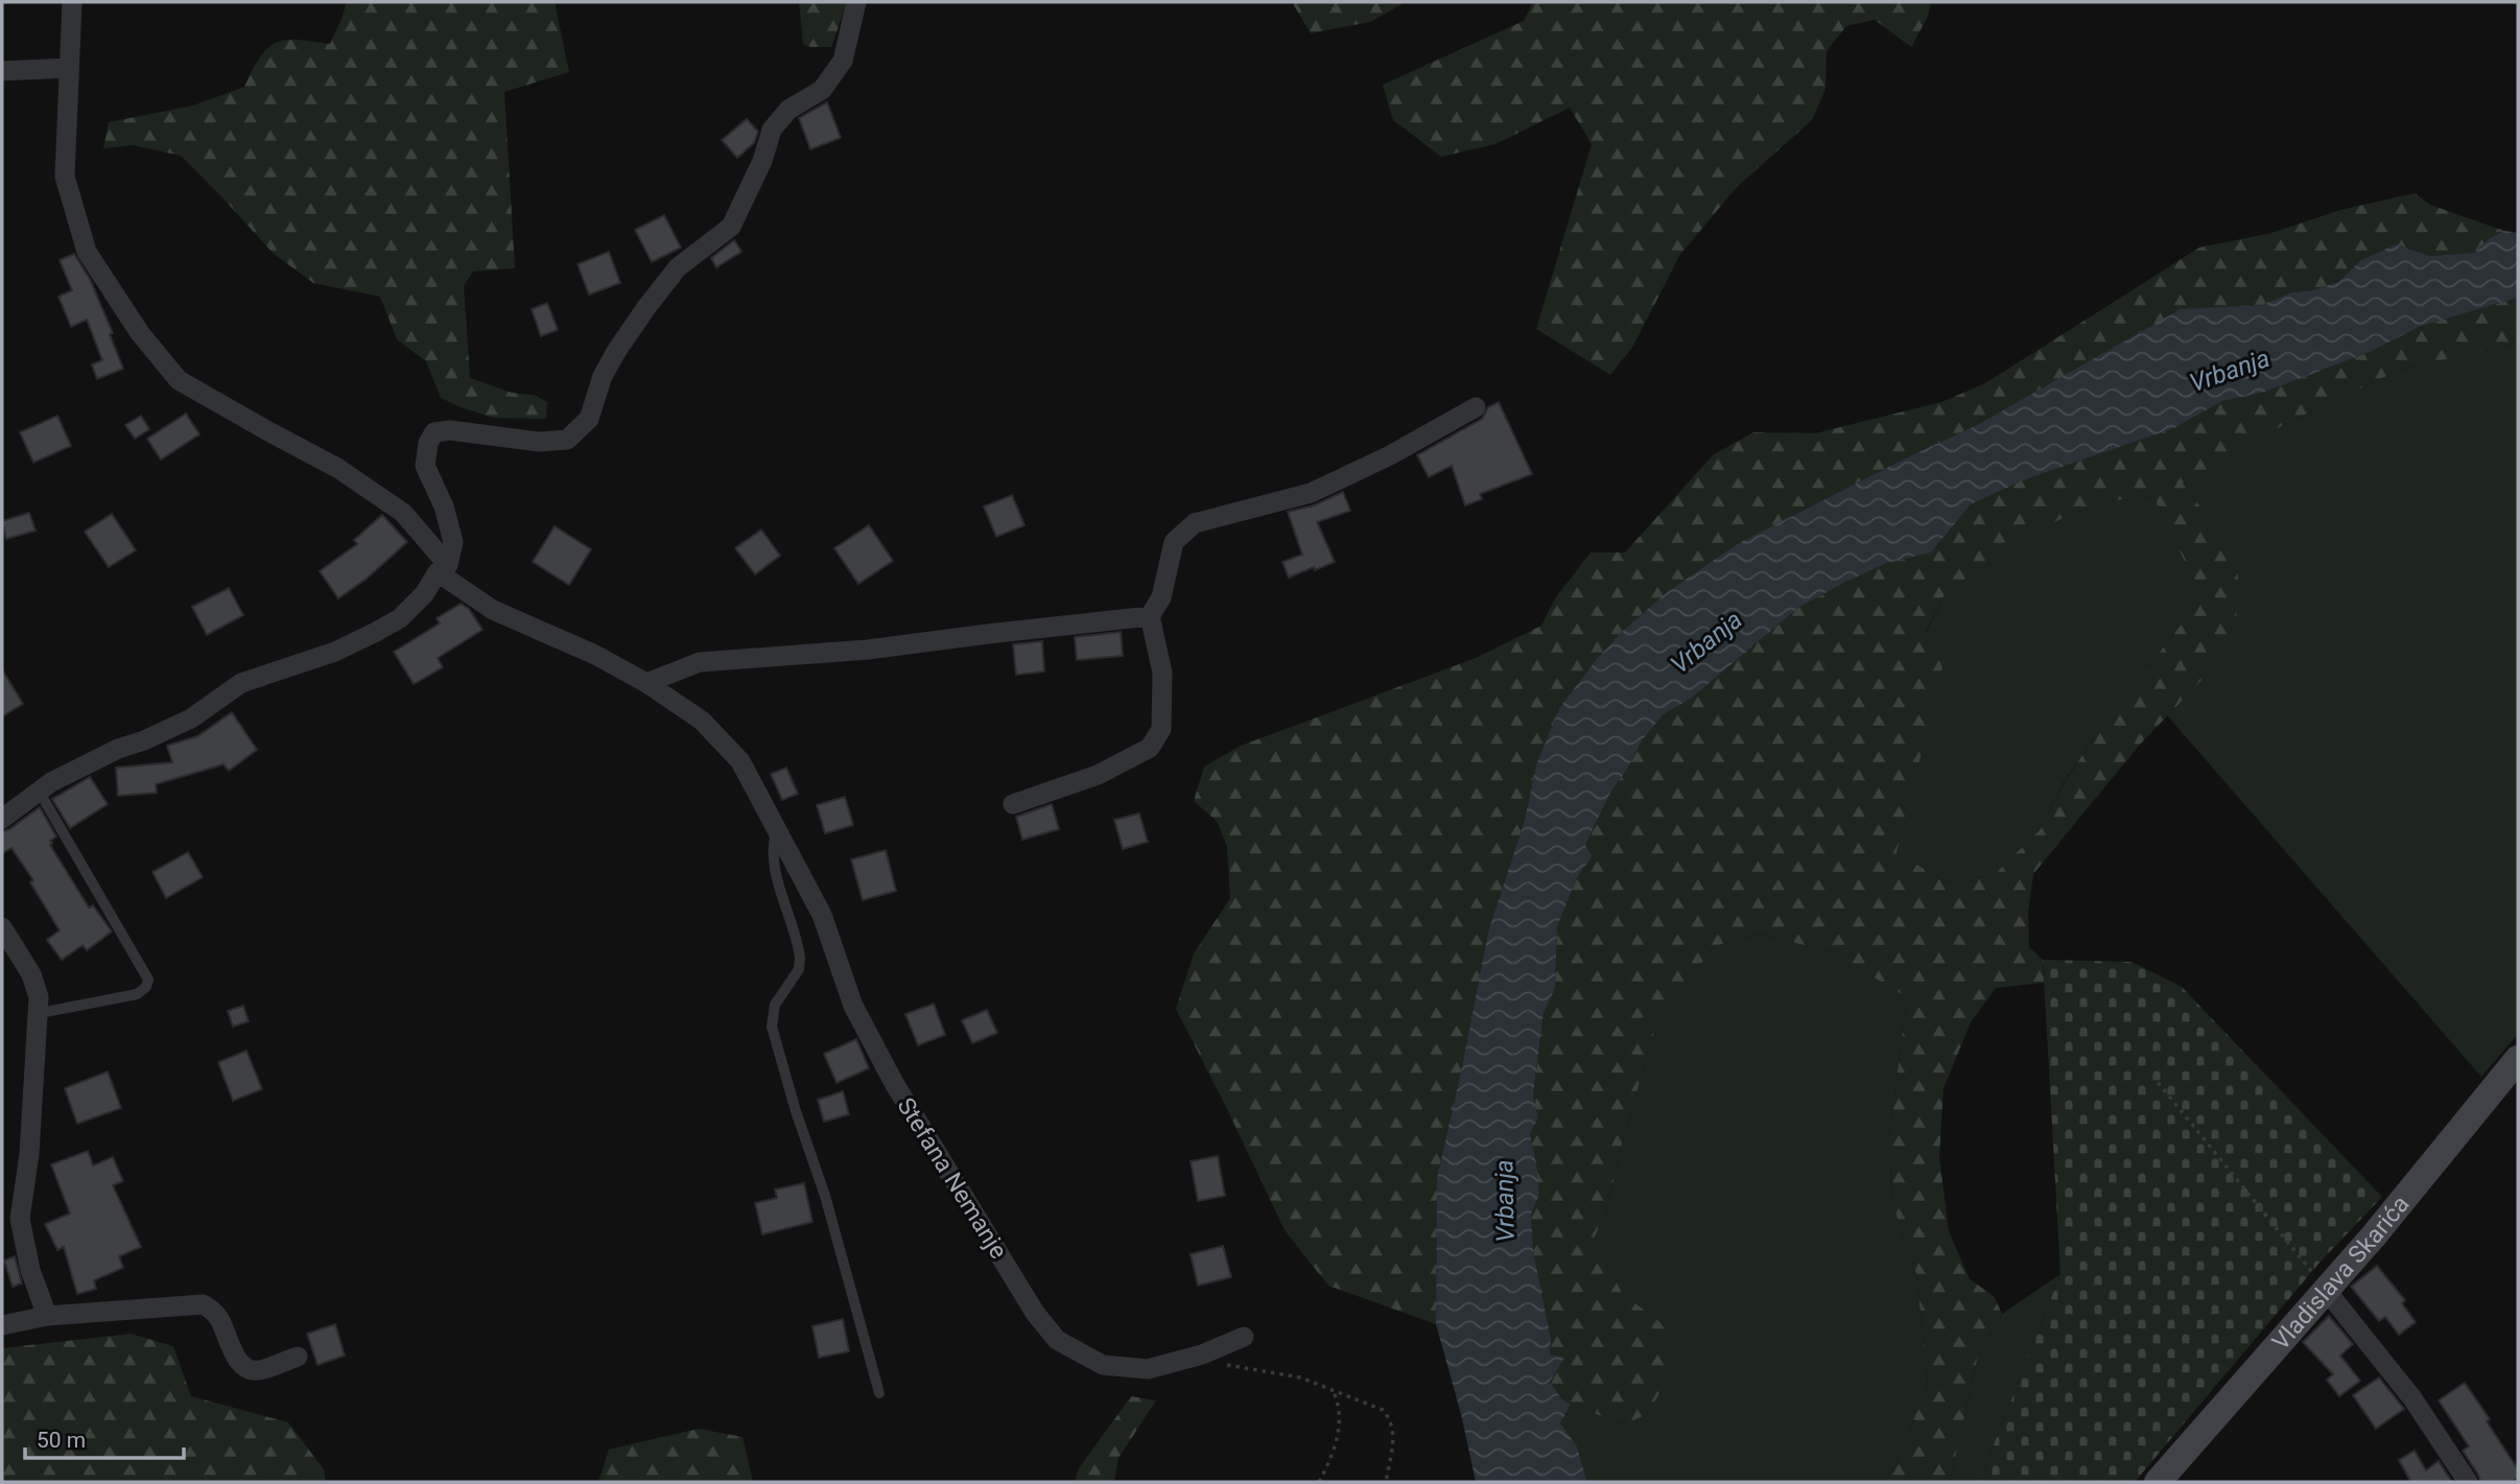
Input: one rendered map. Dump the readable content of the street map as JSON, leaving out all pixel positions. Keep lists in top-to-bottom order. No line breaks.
{"streets":{"street":["Stefana Nemanje","Vladislava Skarića"]},"water":["Vrbanja"],"scale_bar":"50 m"}
